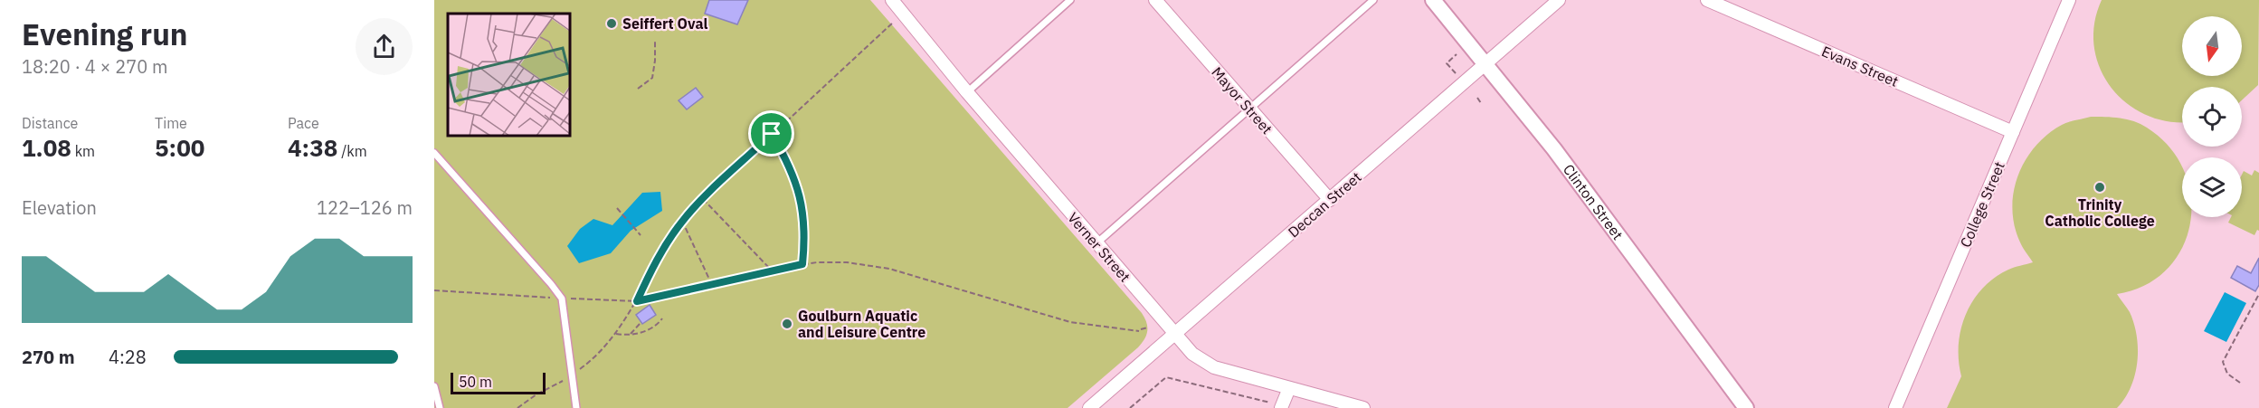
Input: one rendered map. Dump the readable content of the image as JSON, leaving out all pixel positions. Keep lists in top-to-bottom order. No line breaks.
{"streets":{"street":["Evans Street","Mayor Street","Clinton Street","Deccan Street","College Street","Verner Street"]},"crossings":[["Evans Street","College Street"],["Mayor Street","Deccan Street"],["Clinton Street","Deccan Street"],["Deccan Street","Verner Street"]],"places":["Seiffert Oval","Trinity Catholic College","Goulburn Aquatic and Leisure Centre"],"scale_bar":"50 m","north":"bottom","page":{"heading":["Evening run","18:20 · 4 × 270 m"],"stats":[["Distance","1.08 km"],["Time","5:00"],["Pace","4:38 /km"]],"chart":["Elevation","122–126 m"],"list":[{"name":"270 m","note":"4:28"}],"scale":"50 m"}}
